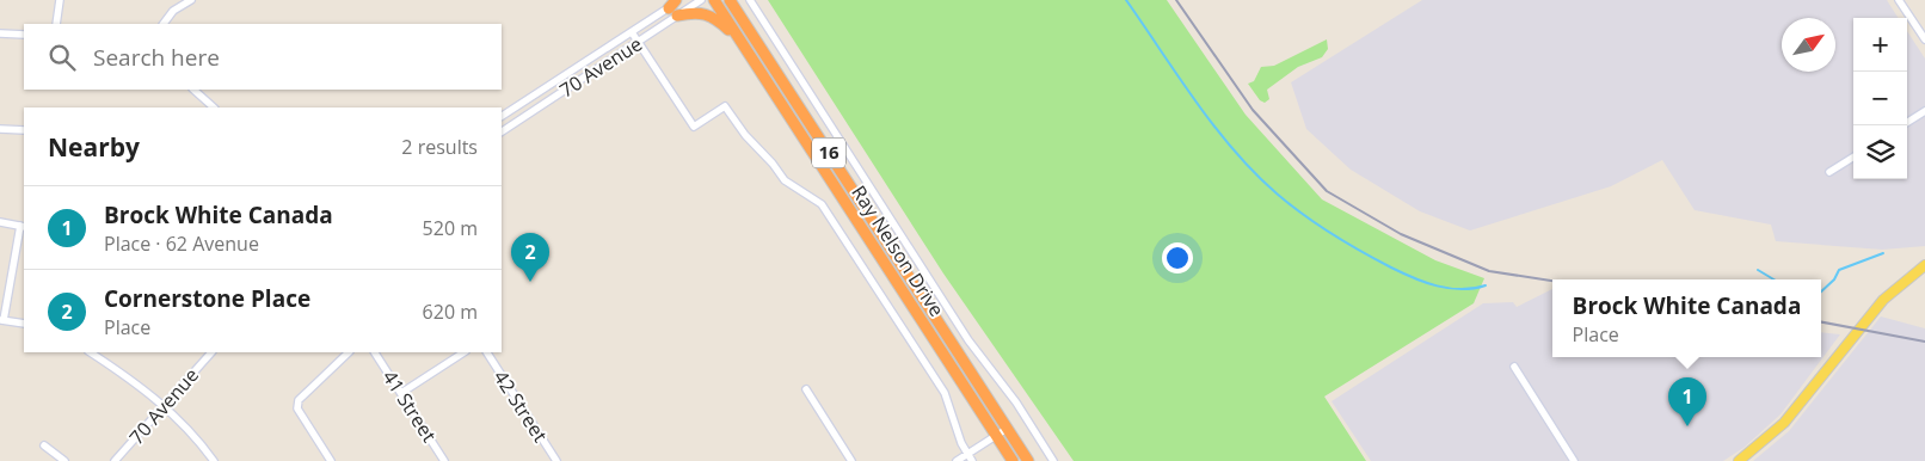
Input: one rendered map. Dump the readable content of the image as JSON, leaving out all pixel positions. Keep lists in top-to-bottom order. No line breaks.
{"streets":{"highway":["16","Ray Nelson Drive"],"street":["70 Avenue","41 Street","42 Street"]},"north":"top right","page":{"map_buttons":["+","−"],"search":"Search here","heading":["Nearby","2 results"],"list":[{"mark":"1","name":"Brock White Canada","note":"Place · 62 Avenue","value":"520 m"},{"mark":"2","name":"Cornerstone Place","note":"Place","value":"620 m"}],"pins":["2","1"],"popup":["Brock White Canada","Place"]}}
